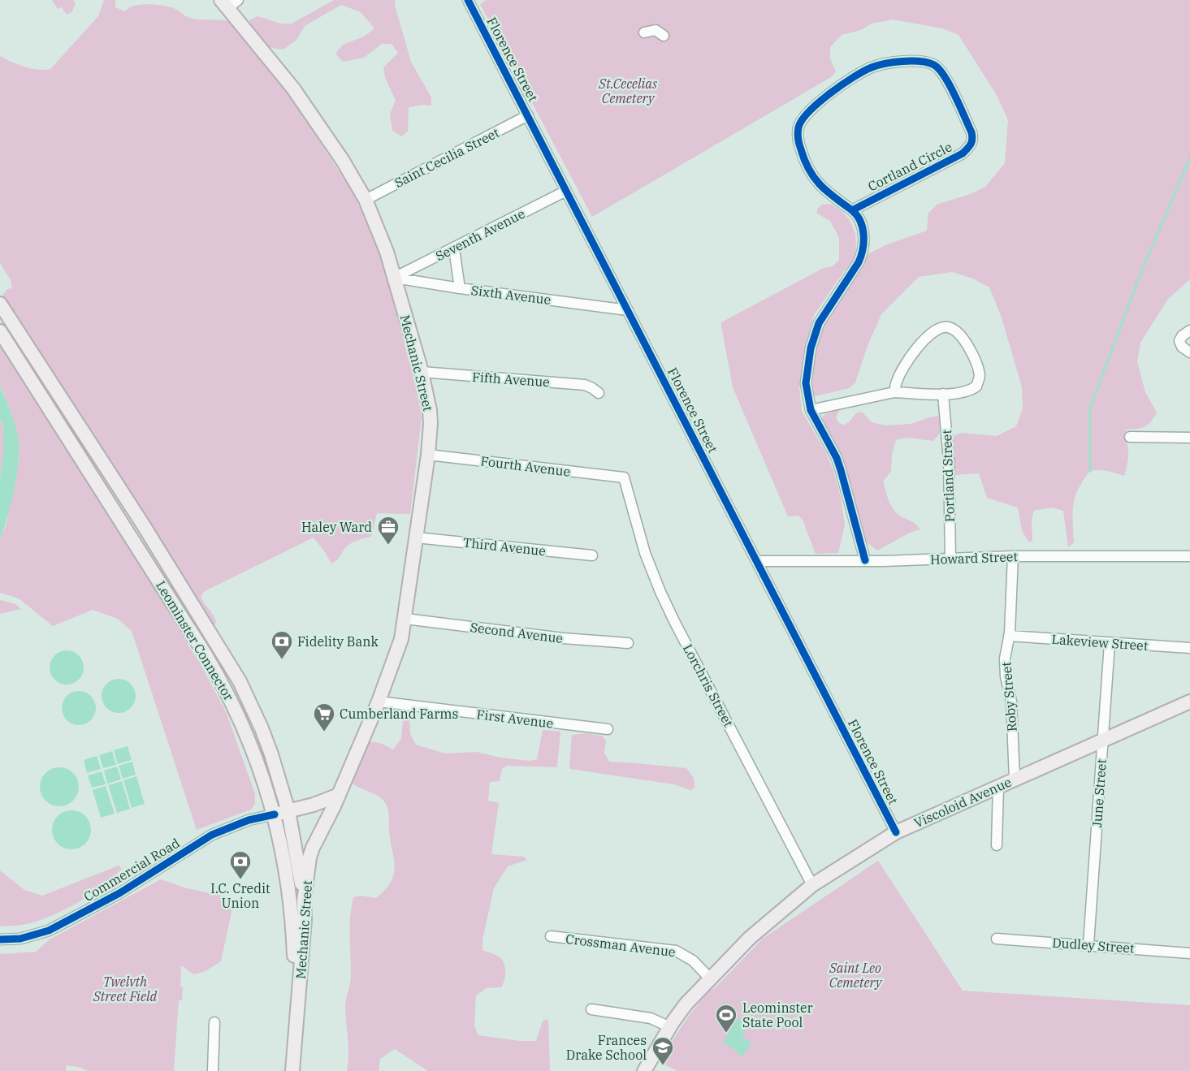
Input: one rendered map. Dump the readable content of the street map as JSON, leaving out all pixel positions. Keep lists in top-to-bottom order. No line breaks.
{"streets":{"main road":["Mechanic Street","Leominster Connector","Viscoloid Avenue"],"street":["Florence Street","Saint Cecilia Street","Cortland Circle","Seventh Avenue","Sixth Avenue","Fifth Avenue","Fourth Avenue","Portland Street","Third Avenue","Howard Street","Second Avenue","Lakeview Street","Lorchris Street","Roby Street","First Avenue","June Street","Commercial Road","Crossman Avenue","Dudley Street"]},"crossings":[["Florence Street","Saint Cecilia Street"],["Florence Street","Seventh Avenue"],["Florence Street","Sixth Avenue"],["Florence Street","Howard Street"],["Florence Street","Viscoloid Avenue"],["Saint Cecilia Street","Mechanic Street"],["Cortland Circle","Howard Street"],["Seventh Avenue","Sixth Avenue"],["Seventh Avenue","Mechanic Street"],["Sixth Avenue","Mechanic Street"],["Mechanic Street","Fifth Avenue"],["Mechanic Street","Fourth Avenue"],["Mechanic Street","Third Avenue"],["Mechanic Street","Second Avenue"],["Mechanic Street","Leominster Connector"],["Mechanic Street","First Avenue"],["Fourth Avenue","Lorchris Street"],["Portland Street","Howard Street"],["Howard Street","Roby Street"],["Leominster Connector","Commercial Road"],["Lakeview Street","Roby Street"],["Lakeview Street","June Street"],["Lorchris Street","Viscoloid Avenue"],["Roby Street","Viscoloid Avenue"],["June Street","Viscoloid Avenue"],["June Street","Dudley Street"],["Viscoloid Avenue","Crossman Avenue"]],"parks":["St.Cecelias Cemetery","Saint Leo Cemetery","Twelvth Street Field"],"places":{"office":["Haley Ward"],"bank":["Fidelity Bank","I.C. Credit Union"],"supermarket":["Cumberland Farms"],"sports":["Leominster State Pool"],"school or university":["Frances Drake School"]}}
